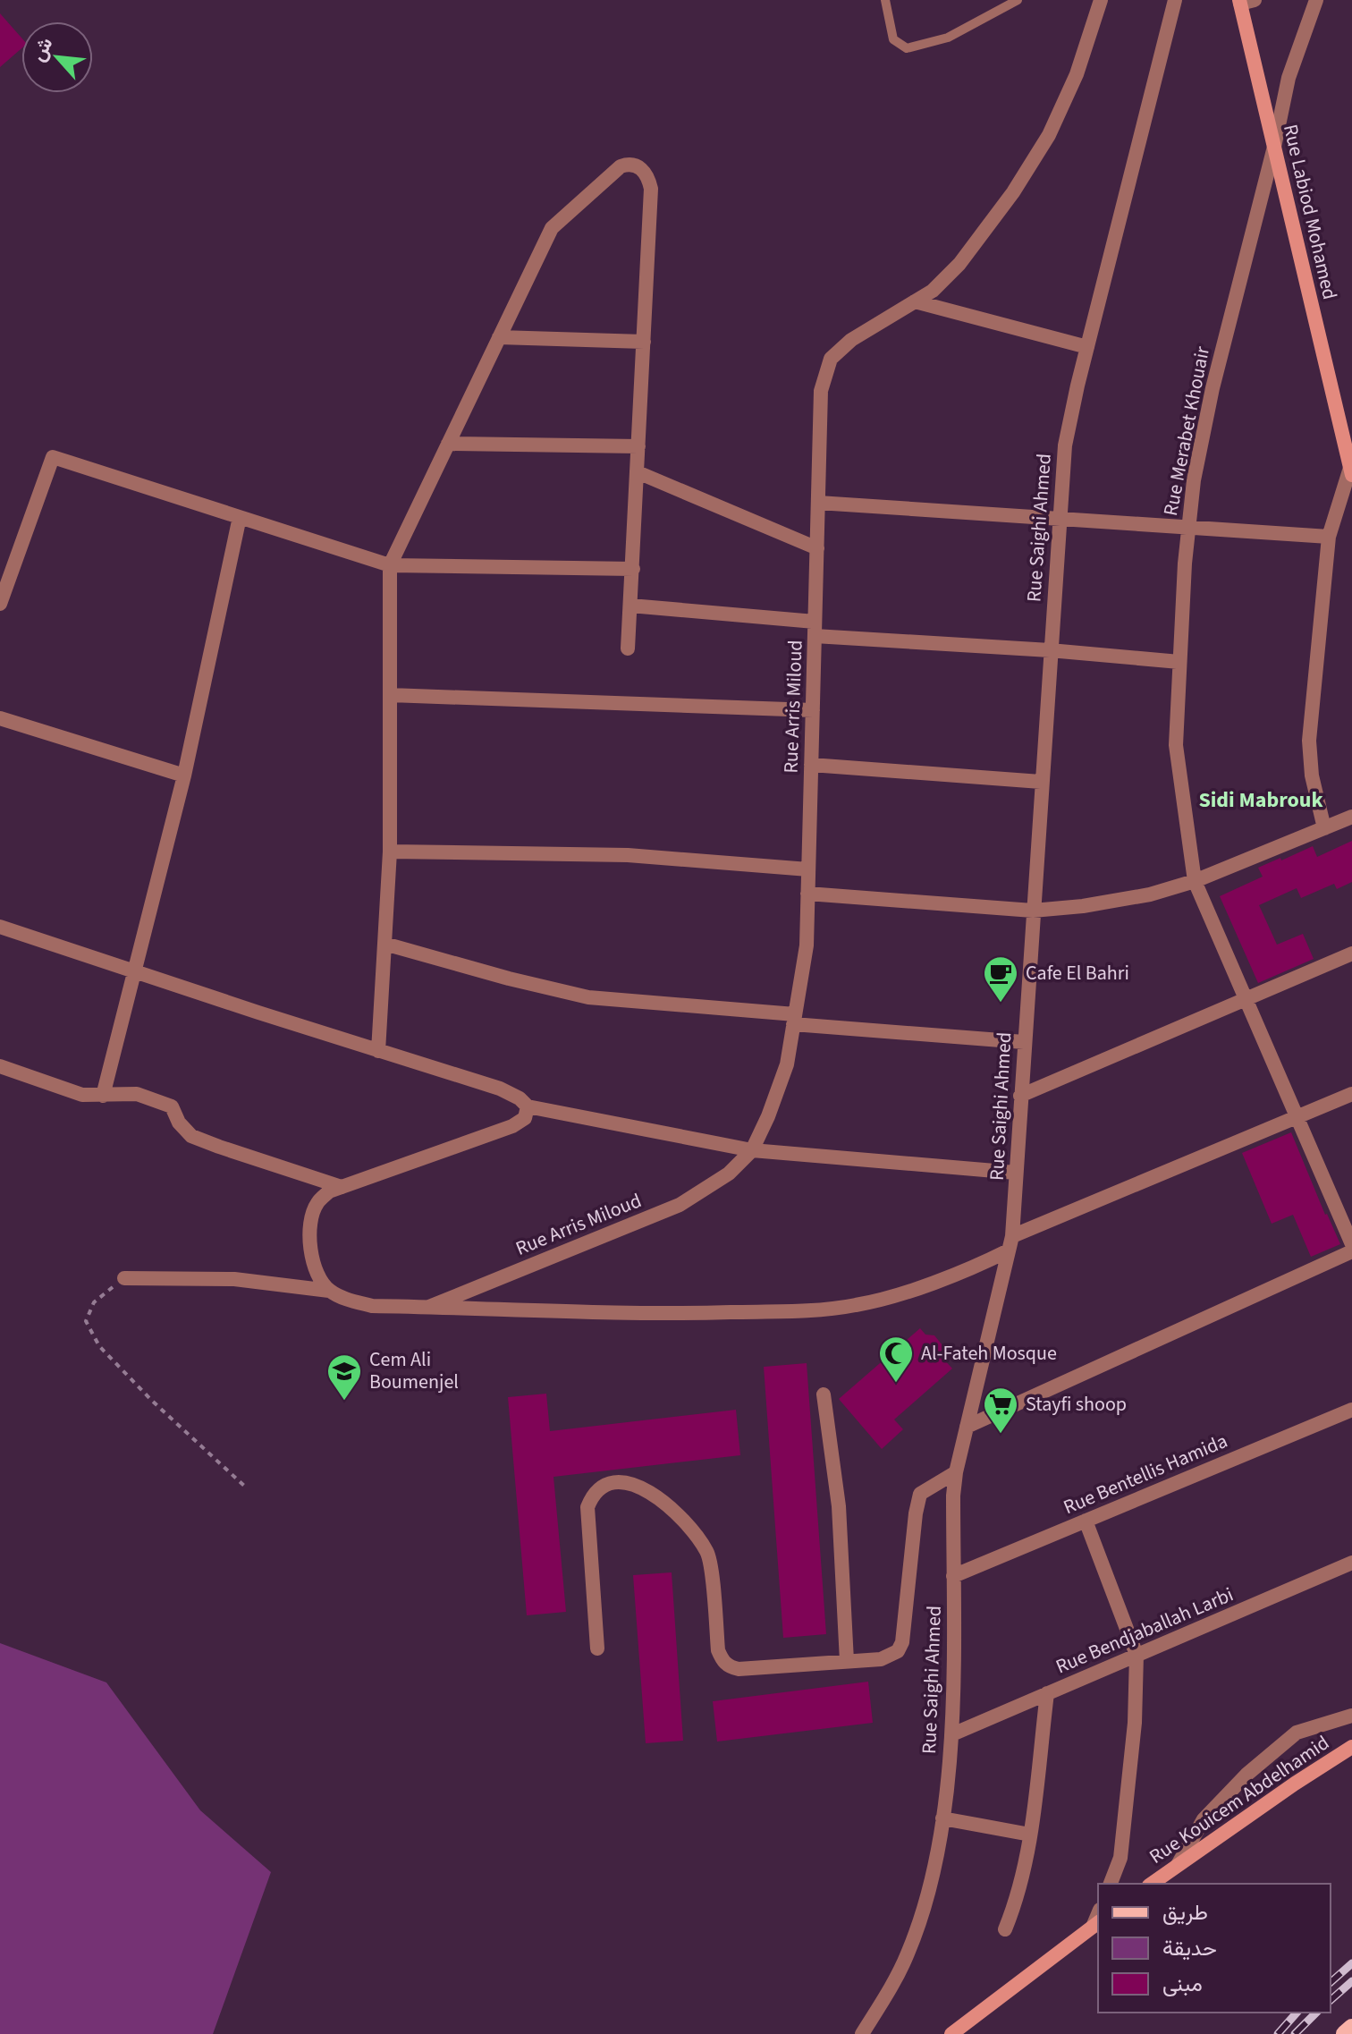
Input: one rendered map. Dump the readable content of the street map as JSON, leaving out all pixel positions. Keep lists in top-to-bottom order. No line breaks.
{"streets":{"street":["Rue Labiod Mohamed","Rue Merabet Khouair","Rue Saighi Ahmed","Rue Arris Miloud","Rue Bentellis Hamida","Rue Bendjaballah Larbi","Rue Kouicem Abdelhamid"]},"crossings":[["Rue Labiod Mohamed","Rue Merabet Khouair"],["Rue Saighi Ahmed","Rue Bentellis Hamida"],["Rue Saighi Ahmed","Rue Bendjaballah Larbi"]],"districts":["Sidi Mabrouk"],"places":{"cafe":["Cafe El Bahri"],"mosque":["Al-Fateh Mosque"],"school or university":["Cem Ali Boumenjel"],"supermarket":["Stayfi shoop"]},"legend":["طريق","حديقة","مبنى"],"north":"top left"}
